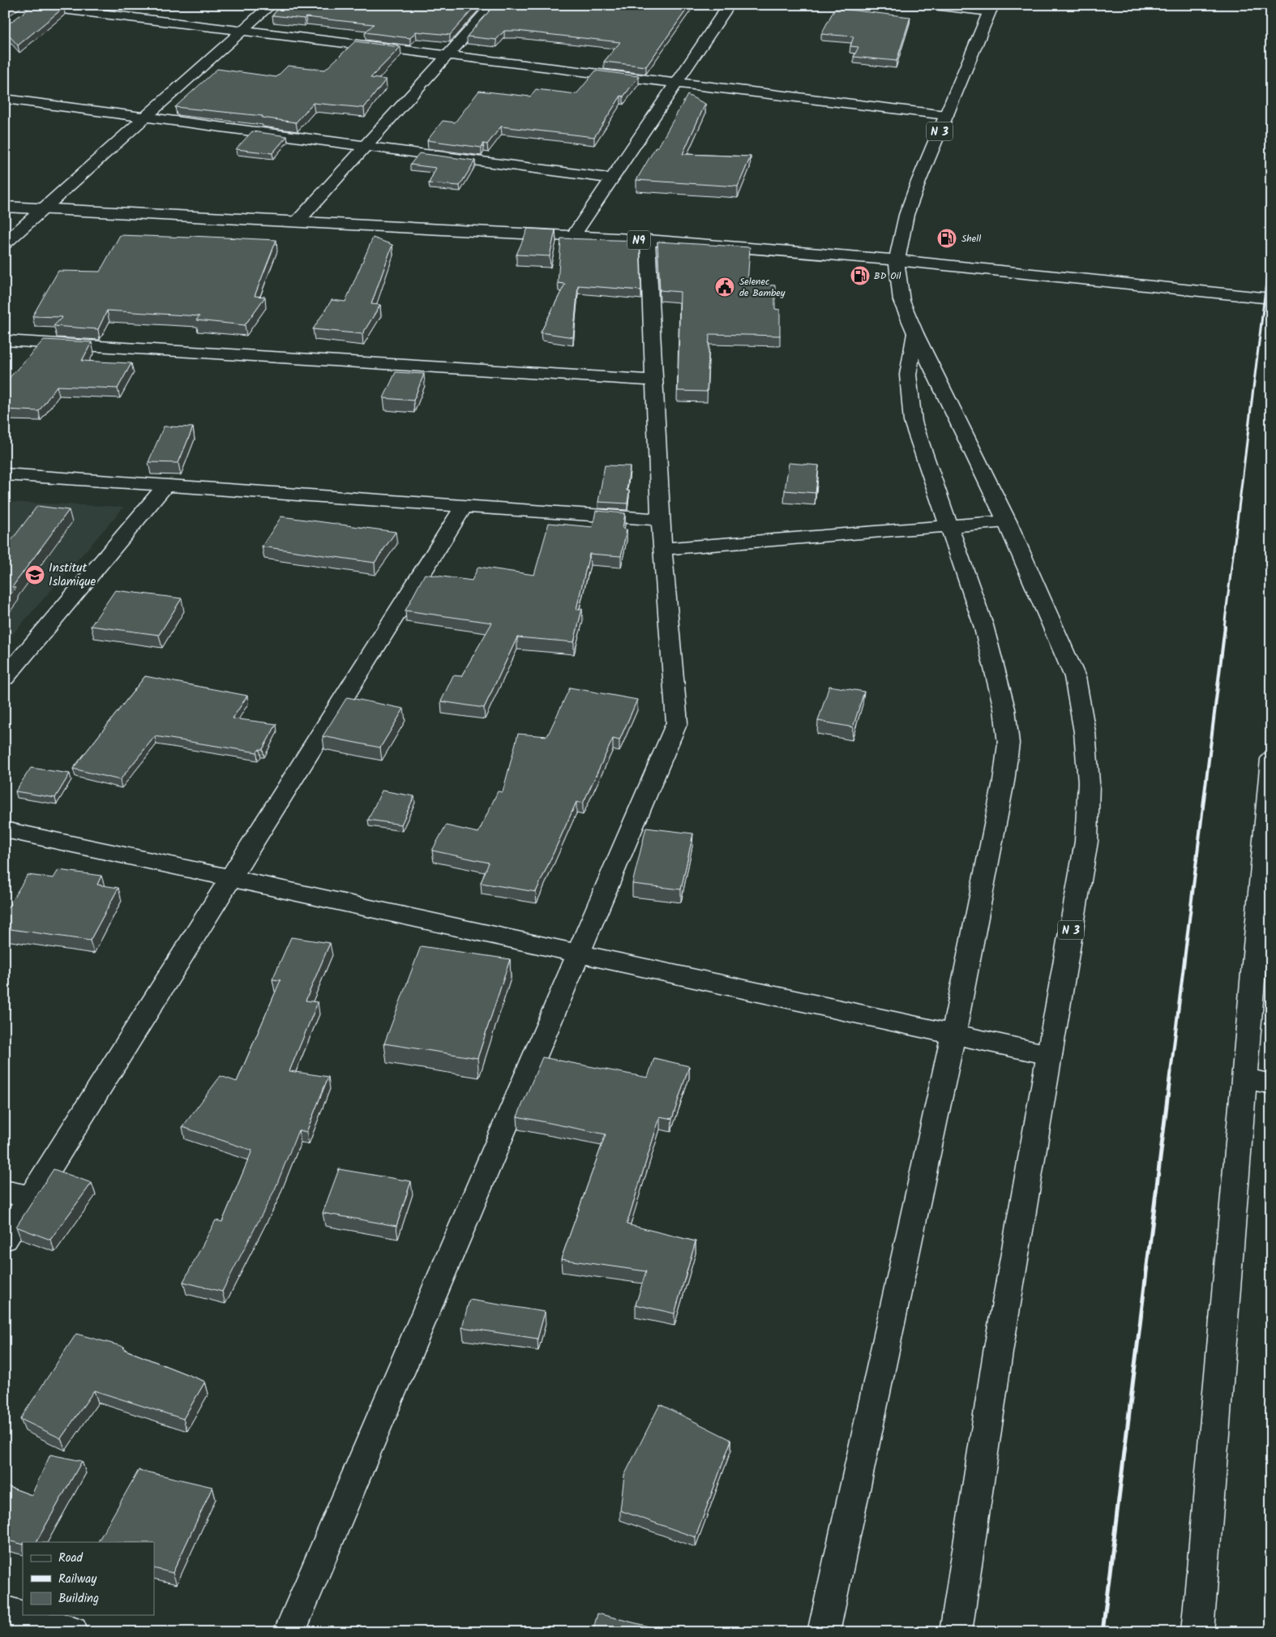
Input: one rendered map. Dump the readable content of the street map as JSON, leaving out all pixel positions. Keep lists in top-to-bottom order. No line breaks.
{"streets":{"street":["N 3","N9"]},"crossings":[["N 3","N9"]],"places":{"fuel station":["Shell","BD Oil"],"public building":["Selenec de Bambey"],"school or university":["Institut Islamique"]},"legend":["Road","Railway","Building"]}
